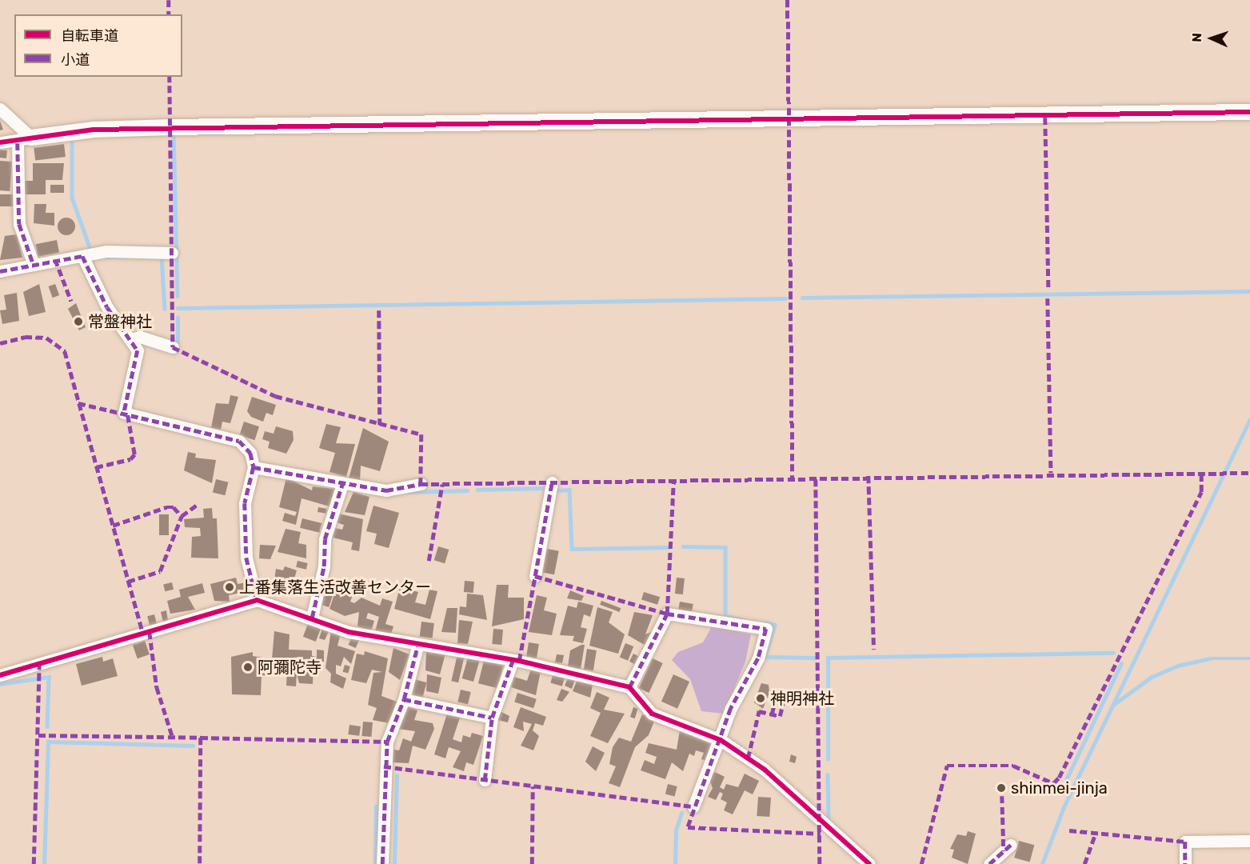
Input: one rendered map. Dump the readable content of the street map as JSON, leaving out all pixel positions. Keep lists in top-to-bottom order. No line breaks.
{"places":["常盤神社","上番集落生活改善センター","阿彌陀寺","神明神社","shinmei-jinja"],"legend":["自転車道","小道"],"north":"left"}
